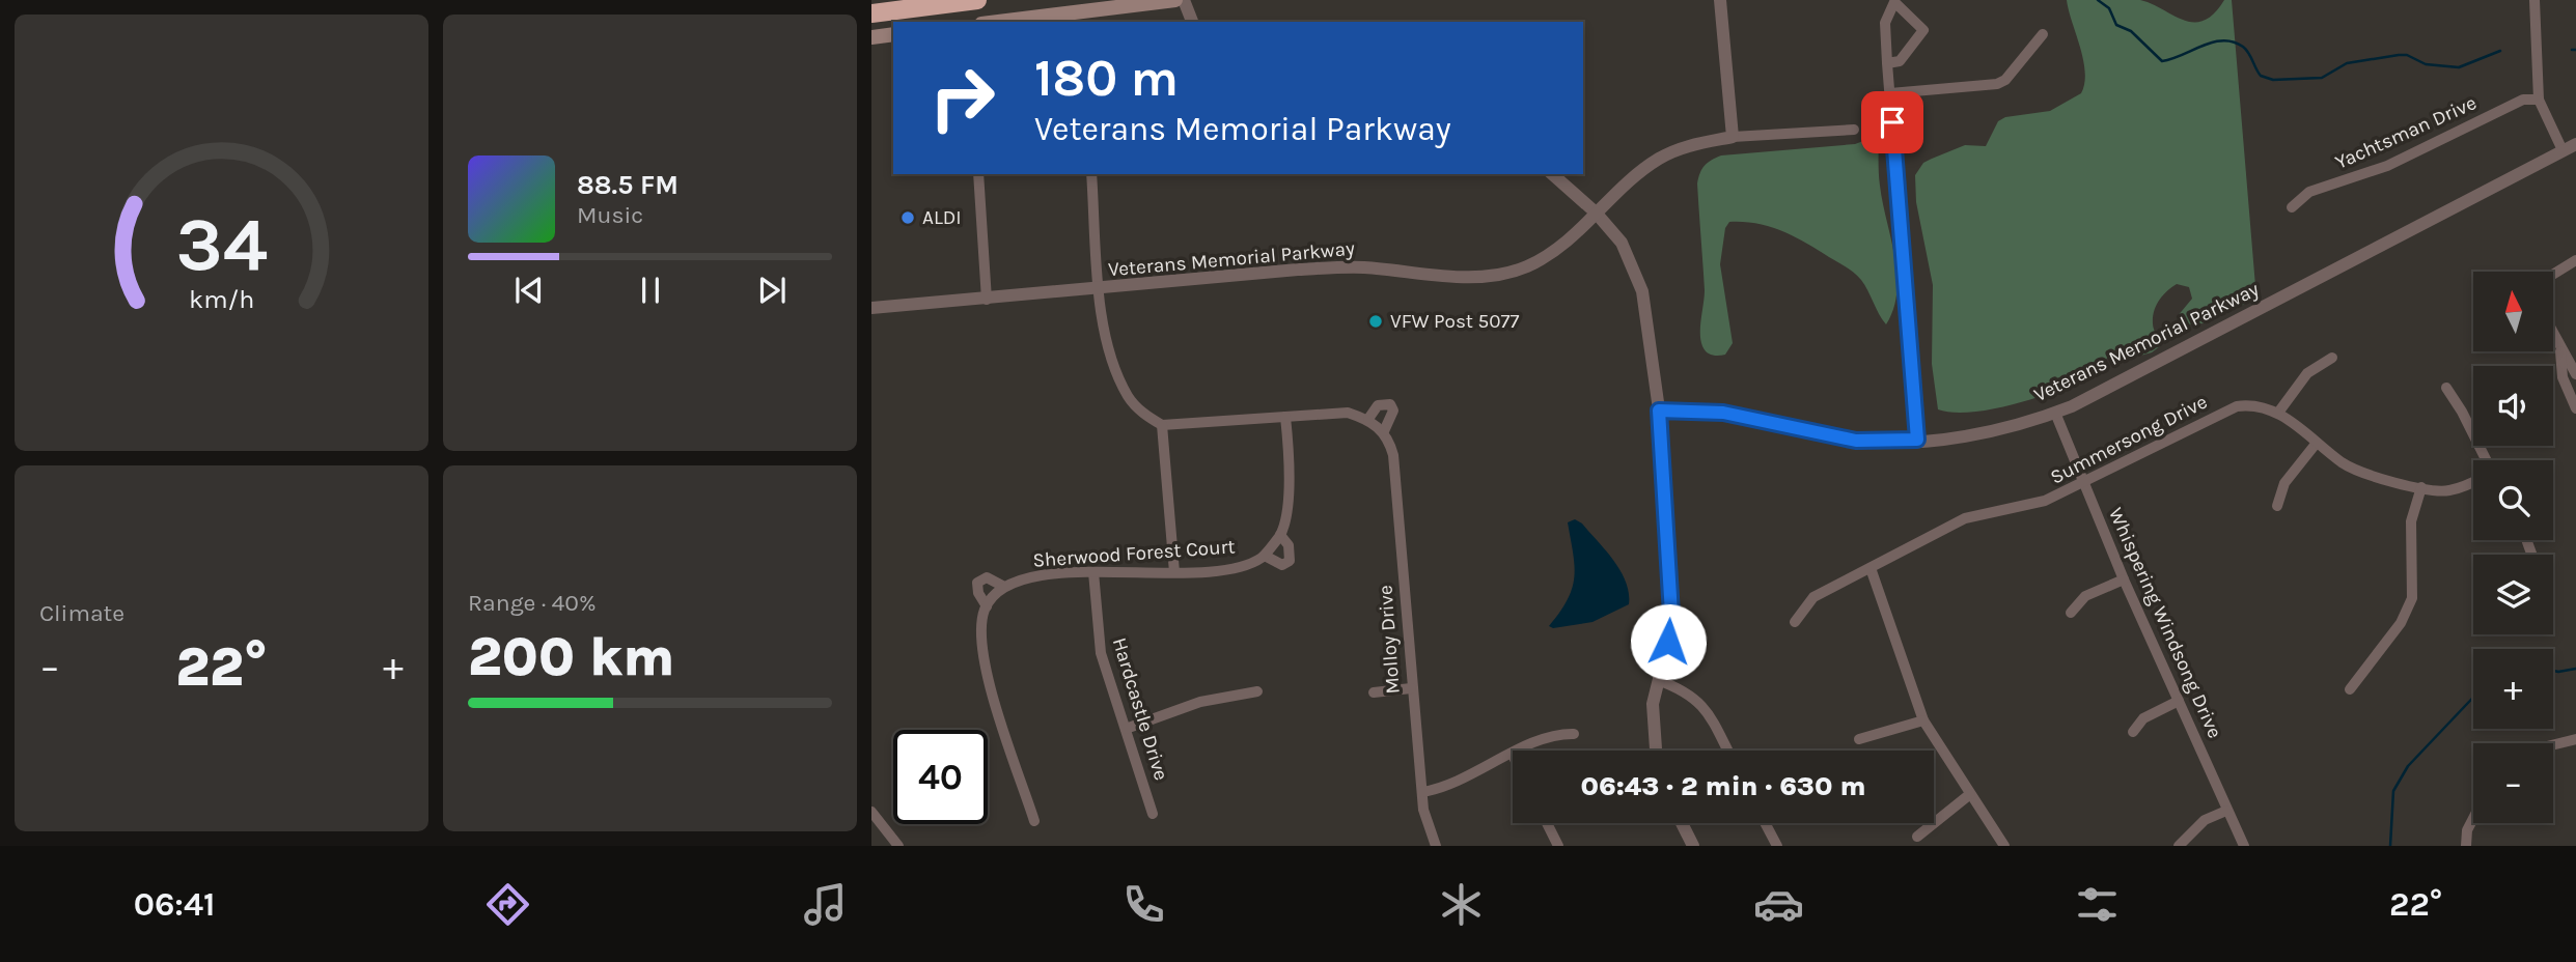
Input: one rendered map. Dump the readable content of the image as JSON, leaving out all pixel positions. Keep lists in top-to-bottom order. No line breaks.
{"streets":{"street":["Yachtsman Drive","Veterans Memorial Parkway","Summersong Drive","Sherwood Forest Court","Whispering Windsong Drive","Molloy Drive","Hardcastle Drive"]},"crossings":[["Veterans Memorial Parkway","Whispering Windsong Drive"],["Summersong Drive","Whispering Windsong Drive"],["Sherwood Forest Court","Molloy Drive"],["Sherwood Forest Court","Hardcastle Drive"]],"places":["ALDI","VFW Post 5077"],"north":"top","page":{"turn":["180 m","Veterans Memorial Parkway"],"song":["88.5 FM","Music"],"map_buttons":["+","−"],"tile":["Climate",["Range · 40%","200 km"]],"heat":["−","22°","+"],"limit":"40","trip":"06:43 · 2 min · 630 m","tabs":["06:41","22°"],"gauge":["34","km/h"]}}
